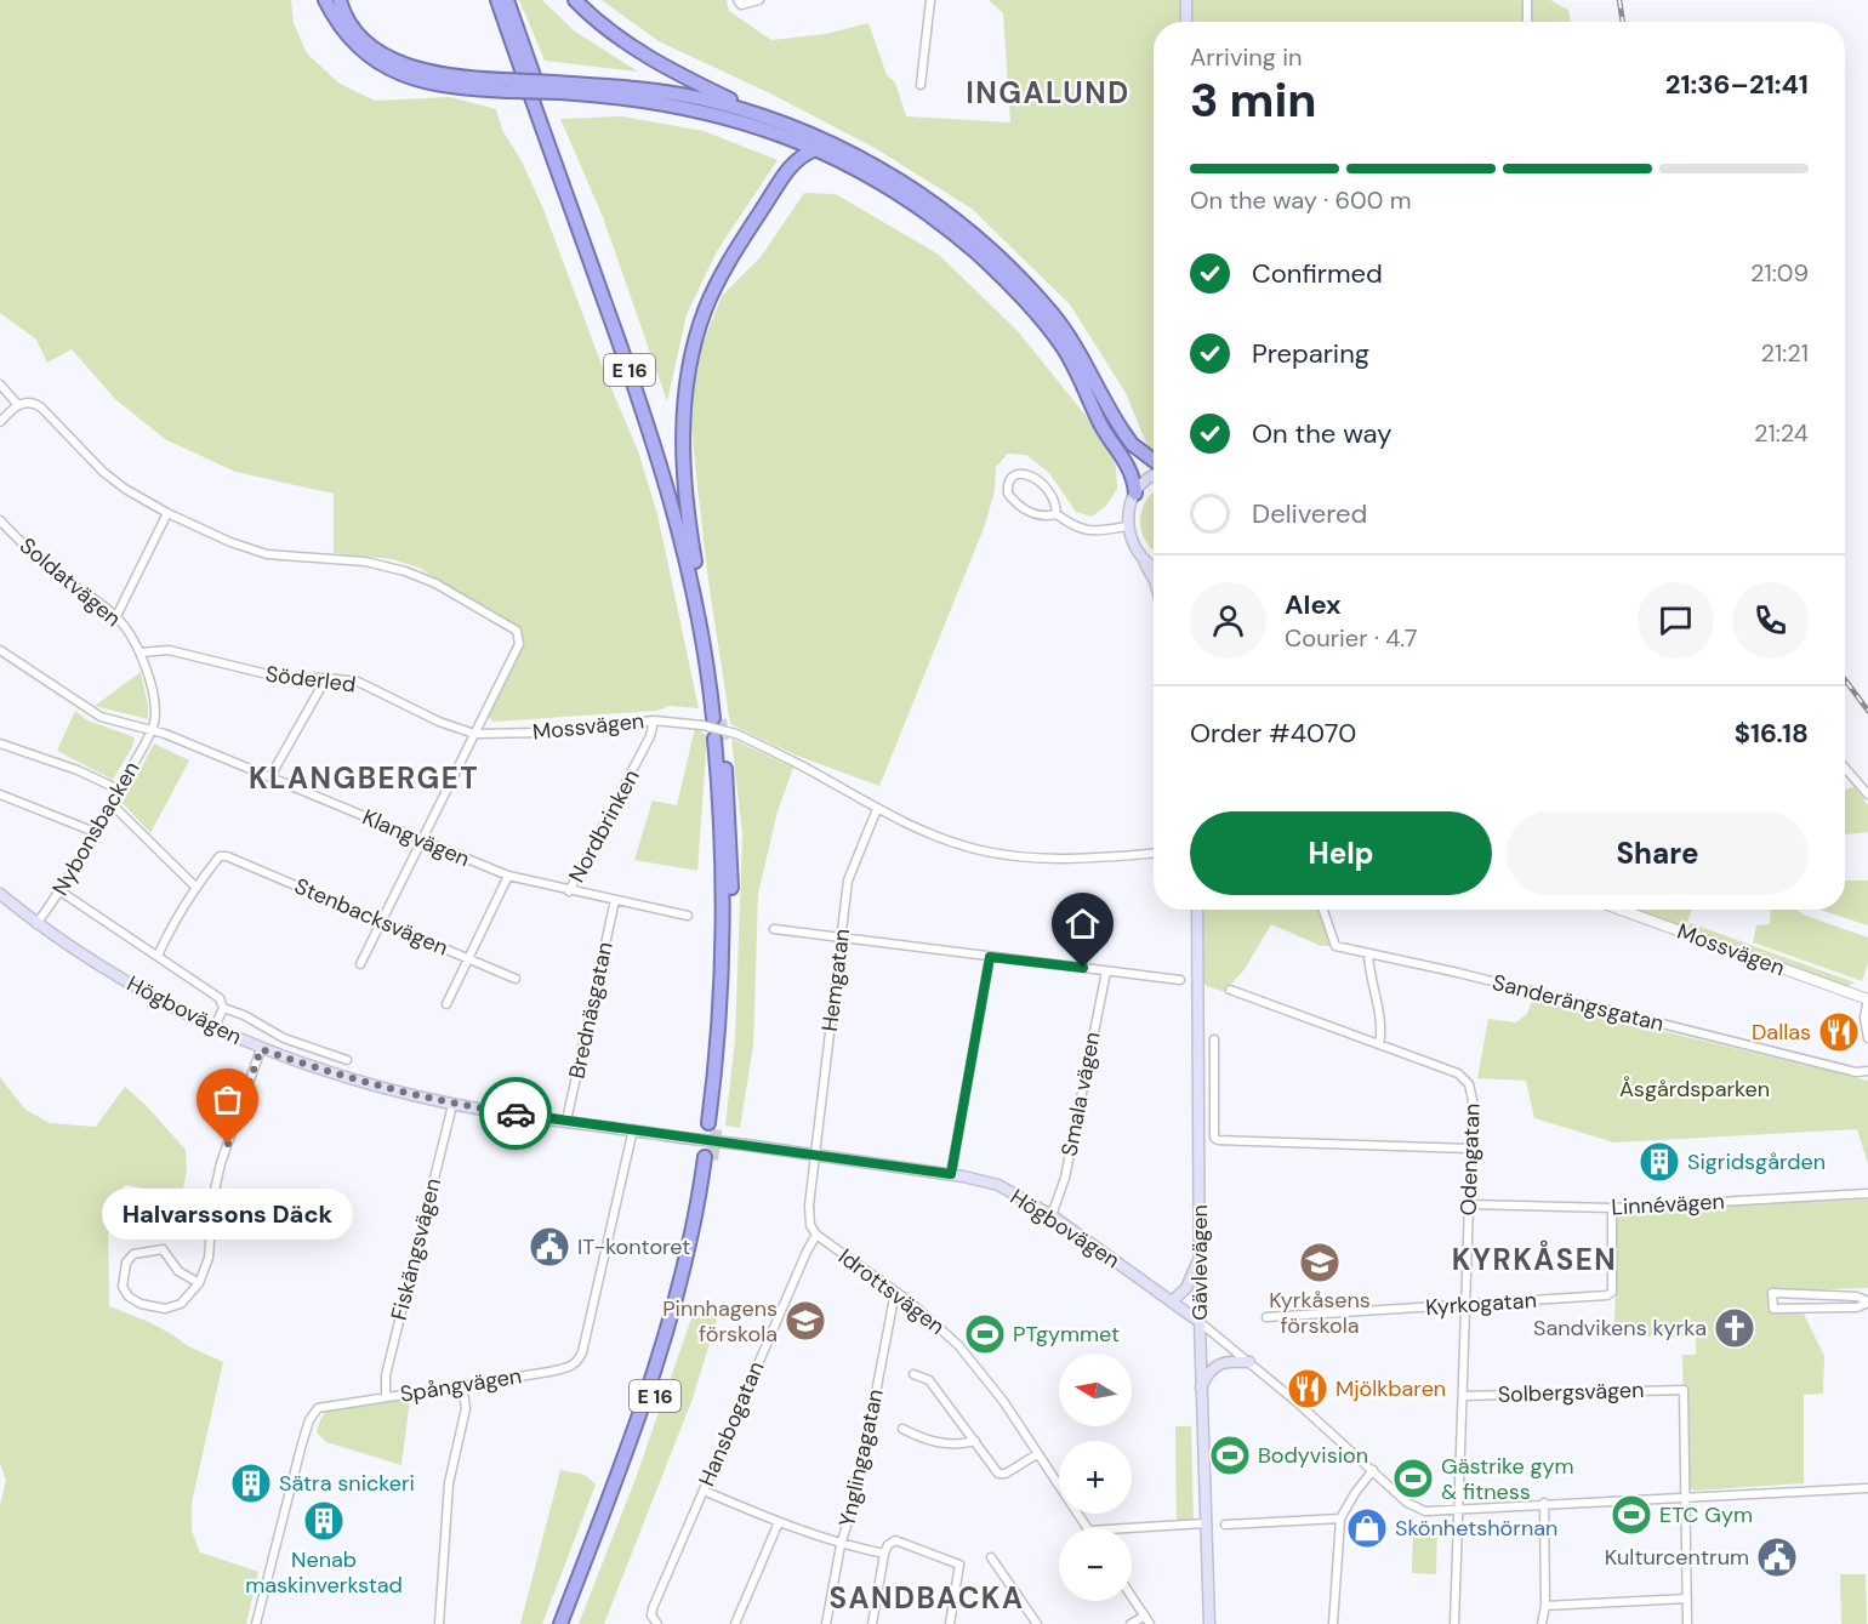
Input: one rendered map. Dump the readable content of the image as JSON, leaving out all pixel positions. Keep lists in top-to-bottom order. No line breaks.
{"streets":{"highway":["E 16"],"main road":["Högbovägen","Gävlevägen"],"street":["Soldatvägen","Söderled","Mossvägen","Nordbrinken","Nybonsbacken","Klangvägen","Stenbacksvägen","Hemgatan","Sanderängsgatan","Brednäsgatan","Smala vägen","Odengatan","Linnévägen","Fiskängsvägen","Idrottsvägen","Kyrkogatan","Spångvägen","Solbergsvägen","Hansbogatan","Ynglingagatan"]},"crossings":[["E 16","Mossvägen"],["Soldatvägen","Söderled"],["Soldatvägen","Nybonsbacken"],["Soldatvägen","Klangvägen"],["Söderled","Mossvägen"],["Mossvägen","Nordbrinken"],["Mossvägen","Hemgatan"],["Nordbrinken","Klangvägen"],["Nybonsbacken","Klangvägen"],["Nybonsbacken","Högbovägen"],["Klangvägen","Brednäsgatan"],["Hemgatan","Högbovägen"],["Hemgatan","Idrottsvägen"],["Högbovägen","Brednäsgatan"],["Högbovägen","Smala vägen"],["Högbovägen","Odengatan"],["Högbovägen","Fiskängsvägen"],["Högbovägen","Gävlevägen"],["Högbovägen","Idrottsvägen"],["Högbovägen","Spångvägen"],["Högbovägen","Solbergsvägen"],["Odengatan","Linnévägen"],["Odengatan","Kyrkogatan"],["Odengatan","Solbergsvägen"],["Linnévägen","Kyrkogatan"],["Fiskängsvägen","Spångvägen"],["Idrottsvägen","Hansbogatan"],["Idrottsvägen","Ynglingagatan"]],"districts":["INGALUND","KLANGBERGET","KYRKÅSEN","SANDBACKA"],"parks":["Åsgårdsparken"],"places":{"restaurant":["Dallas","Mjölkbaren"],"other":["Halvarssons Däck"],"building":["Sigridsgården","Sätra snickeri","Nenab maskinverkstad"],"public building":["IT-kontoret","Kulturcentrum"],"school or university":["Kyrkåsens förskola","Pinnhagens förskola"],"church":["Sandvikens kyrka"],"sports":["PTgymmet","Bodyvision","Gästrike gym & fitness","ETC Gym"],"shop":["Skönhetshörnan"]},"north":"left","page":{"heading":["3 min","Arriving in","21:36–21:41"],"panel":["Alex","Courier · 4.7","Order #4070","$16.18"],"bar":"On the way · 600 m","list":[["Confirmed","21:09"],["Preparing","21:21"],["On the way","21:24"],"Delivered"],"buttons":["Help","Share"],"bubble":"Halvarssons Däck","map_buttons":["+","−"]}}
